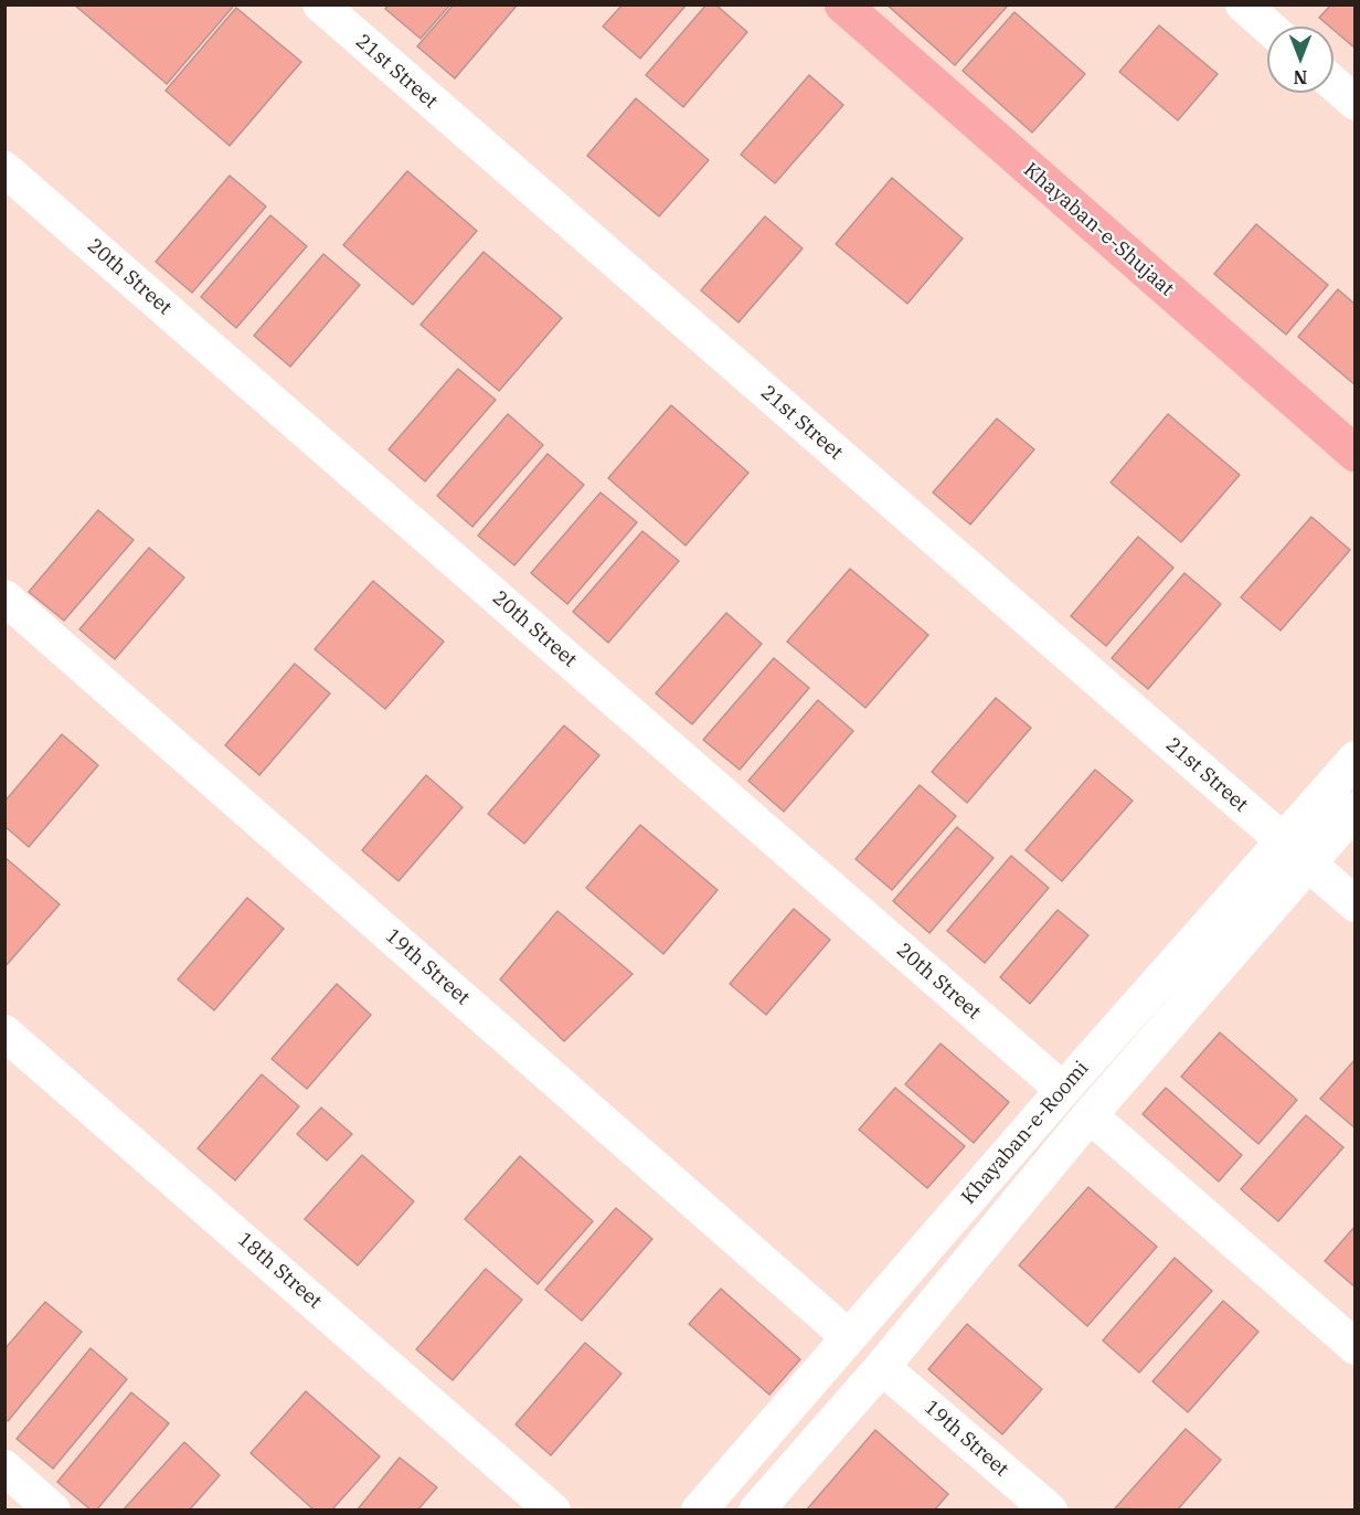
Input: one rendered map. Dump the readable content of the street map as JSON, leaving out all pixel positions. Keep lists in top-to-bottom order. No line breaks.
{"streets":{"main road":["Khayaban-e-Shujaat"],"street":["21st Street","20th Street","19th Street","Khayaban-e-Roomi","18th Street"]},"crossings":[["21st Street","Khayaban-e-Roomi"],["20th Street","Khayaban-e-Roomi"],["19th Street","Khayaban-e-Roomi"]],"north":"bottom"}
